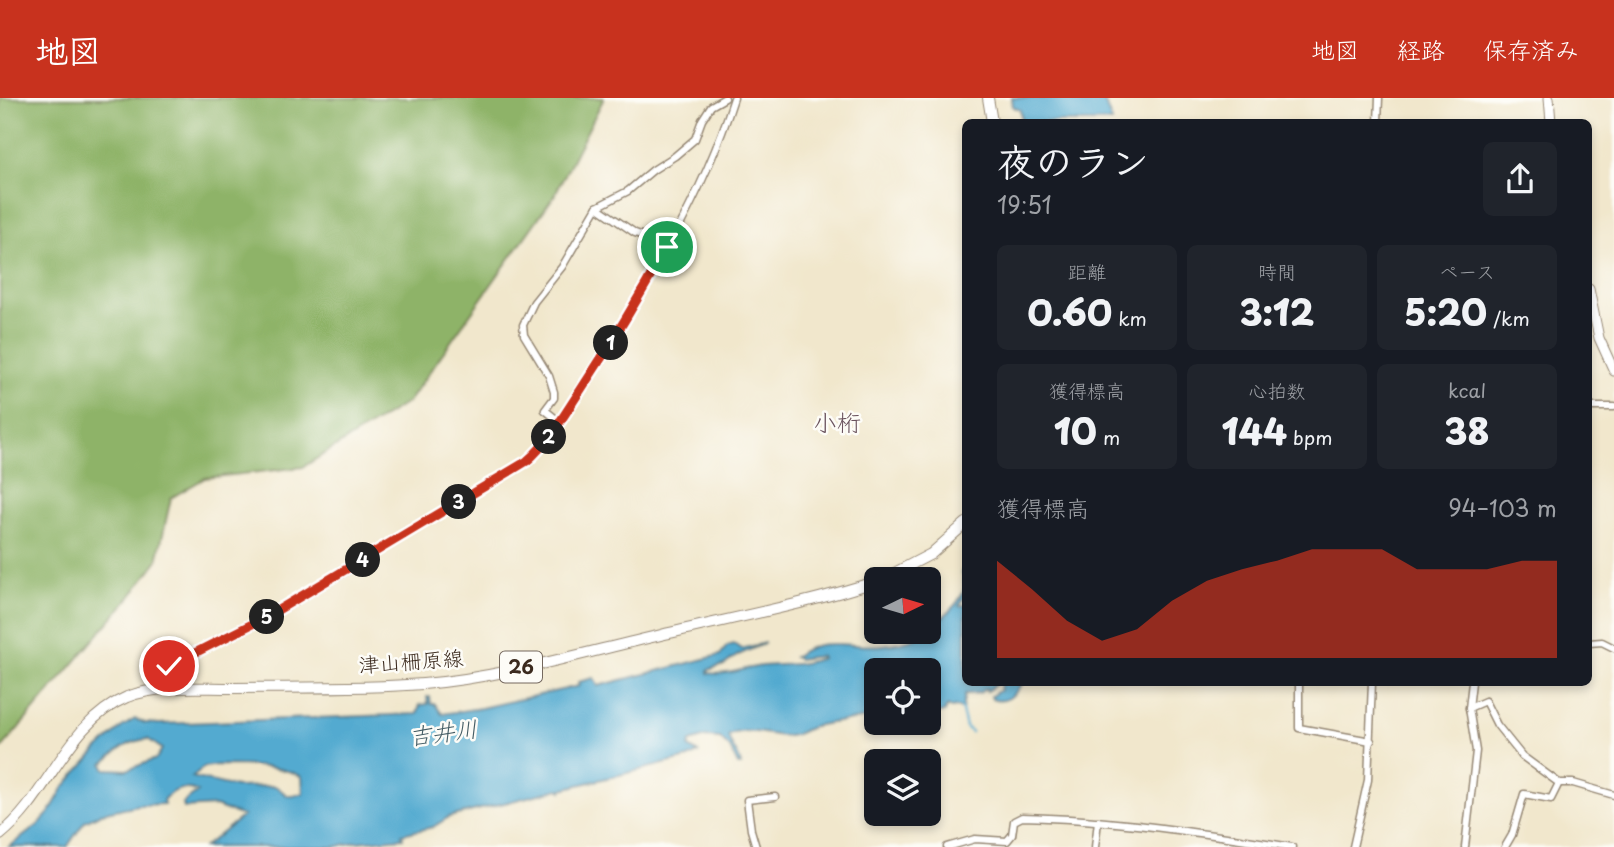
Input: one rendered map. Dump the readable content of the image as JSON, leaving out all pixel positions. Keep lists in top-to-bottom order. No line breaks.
{"streets":{"main road":["津山柵原線","26"]},"districts":["小桁"],"water":["吉井川"],"north":"right","page":{"header":"地図","nav":["地図","経路","保存済み"],"heading":["夜のラン","19:51"],"stats":[["距離","0.60 km"],["時間","3:12"],["ペース","5:20 /km"],["獲得標高","10 m"],["心拍数","144 bpm"],["kcal","38"]],"pins":["1","2","3","4","5"],"chart":["獲得標高","94–103 m"]}}
